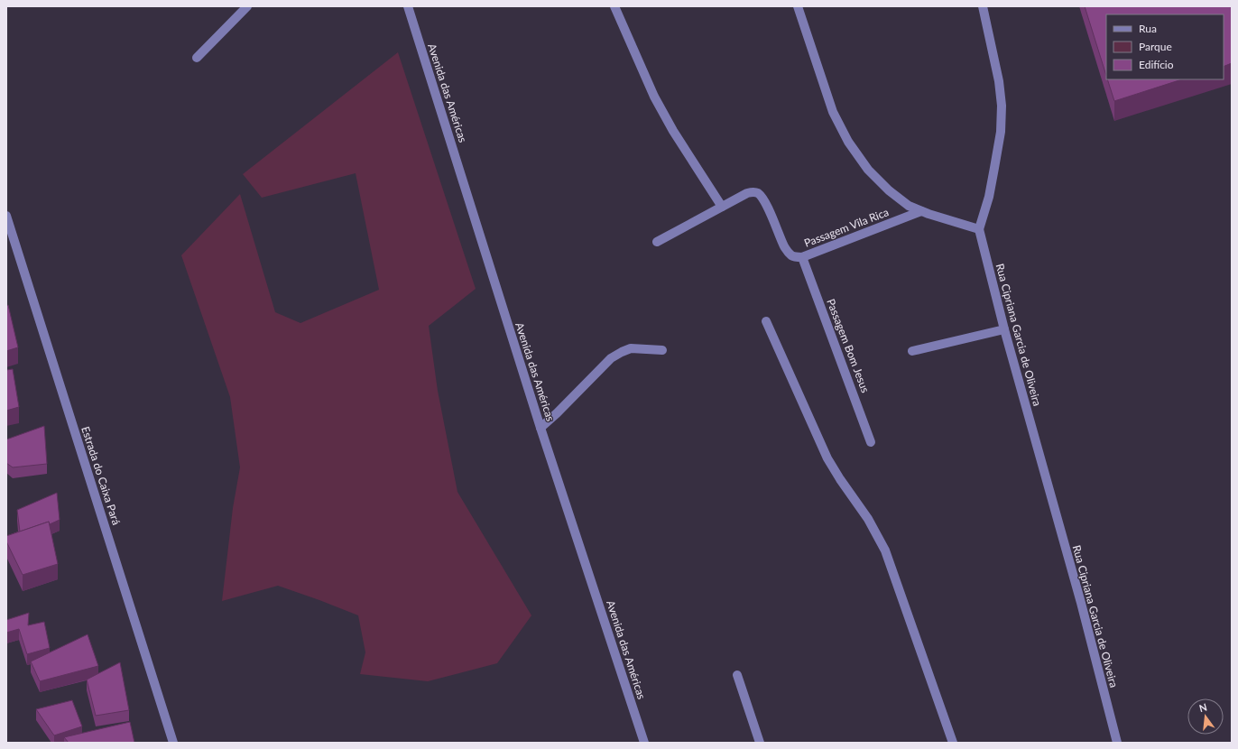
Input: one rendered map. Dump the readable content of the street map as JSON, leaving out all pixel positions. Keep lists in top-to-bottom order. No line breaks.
{"streets":{"street":["Avenida das Américas","Passagem Vila Rica","Rua Cipriana Garcia de Oliveira","Passagem Bom Jesus","Estrada do Caixa Pará"]},"crossings":[["Passagem Vila Rica","Passagem Bom Jesus"]],"legend":["Rua","Parque","Edifício"],"north":"top"}
